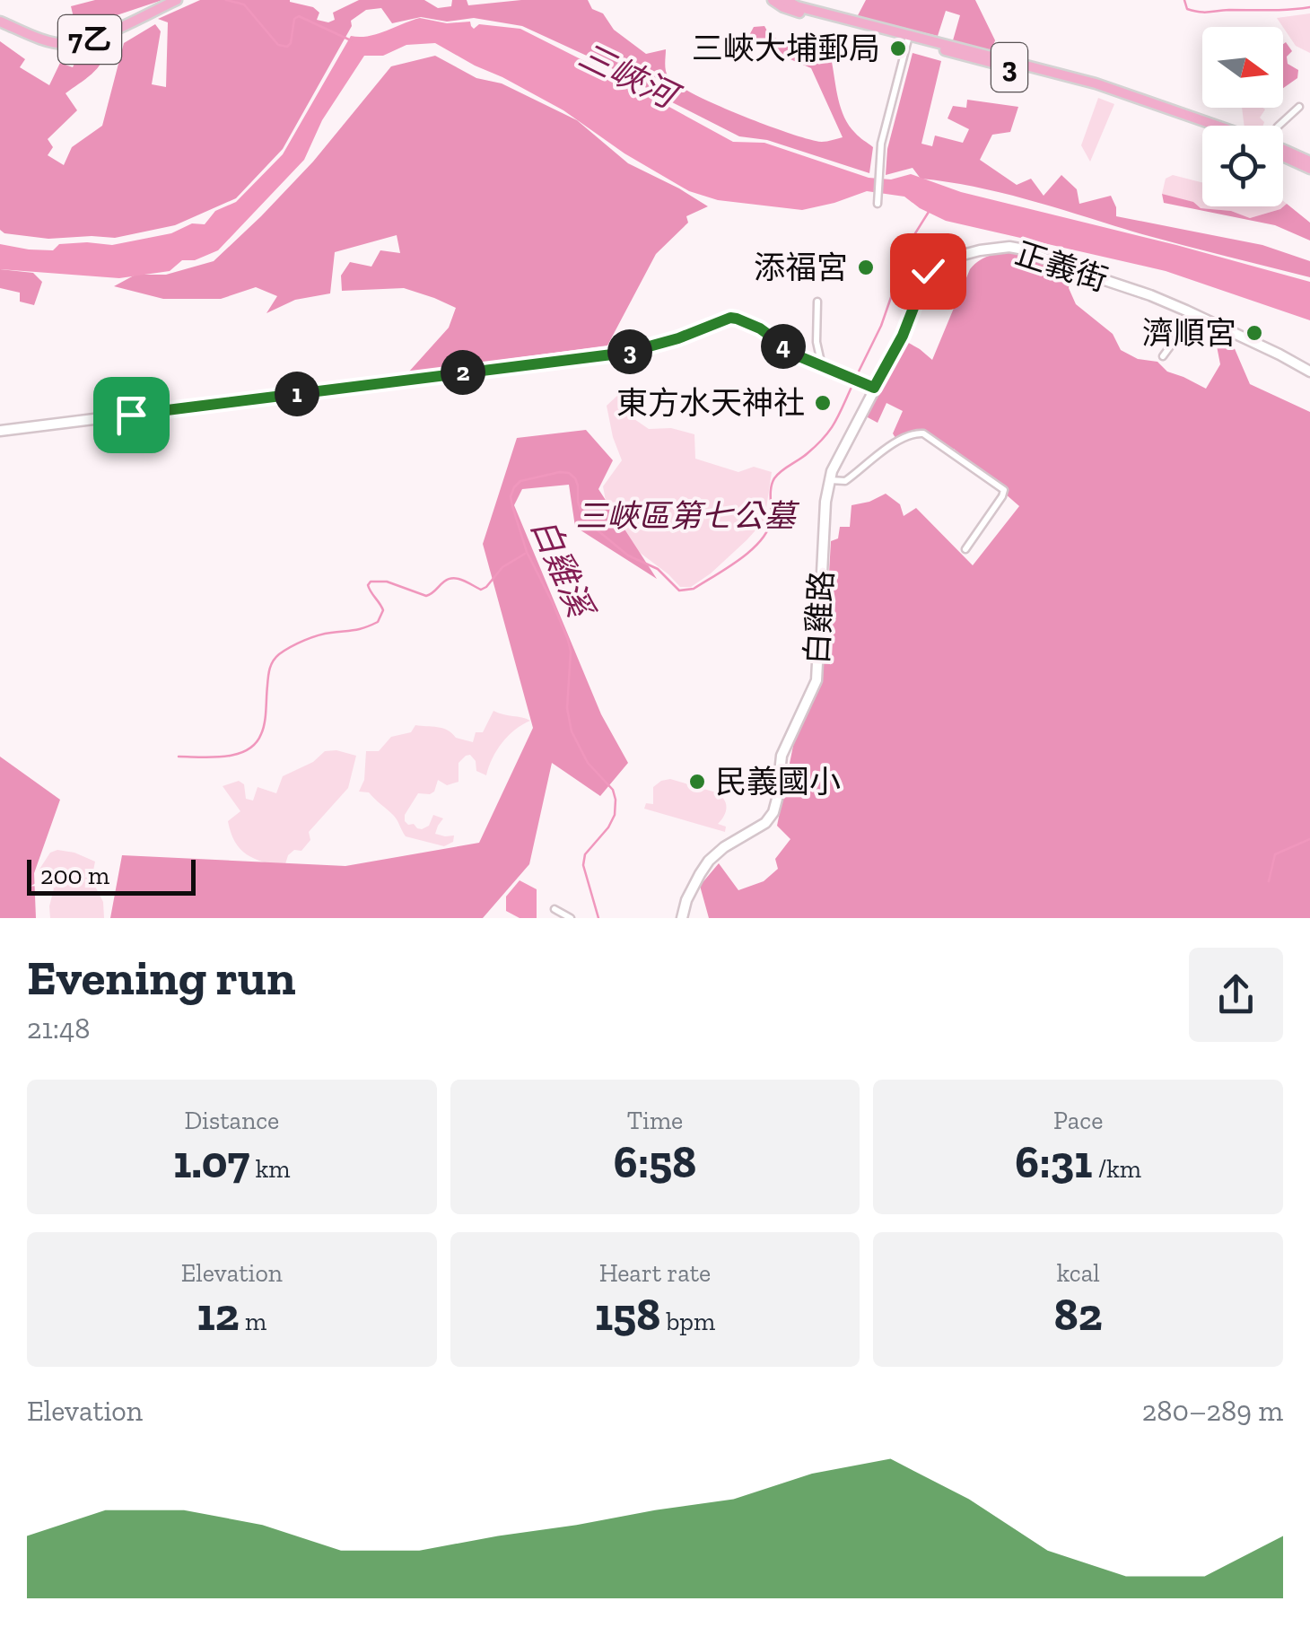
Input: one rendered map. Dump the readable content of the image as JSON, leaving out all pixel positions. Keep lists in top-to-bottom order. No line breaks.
{"streets":{"main road":["7乙","3"],"street":["正義街","白雞路"]},"crossings":[["正義街","白雞路"]],"water":["三峽河","白雞溪"],"parks":["三峽區第七公墓"],"places":["三峽大埔郵局","添福宮","濟順宮","東方水天神社","民義國小"],"scale_bar":"200 m","north":"right","page":{"pins":["4","3","2","1"],"scale":"200 m","heading":["Evening run","21:48"],"stats":[["Distance","1.07 km"],["Time","6:58"],["Pace","6:31 /km"],["Elevation","12 m"],["Heart rate","158 bpm"],["kcal","82"]],"chart":["Elevation","280–289 m"]}}
